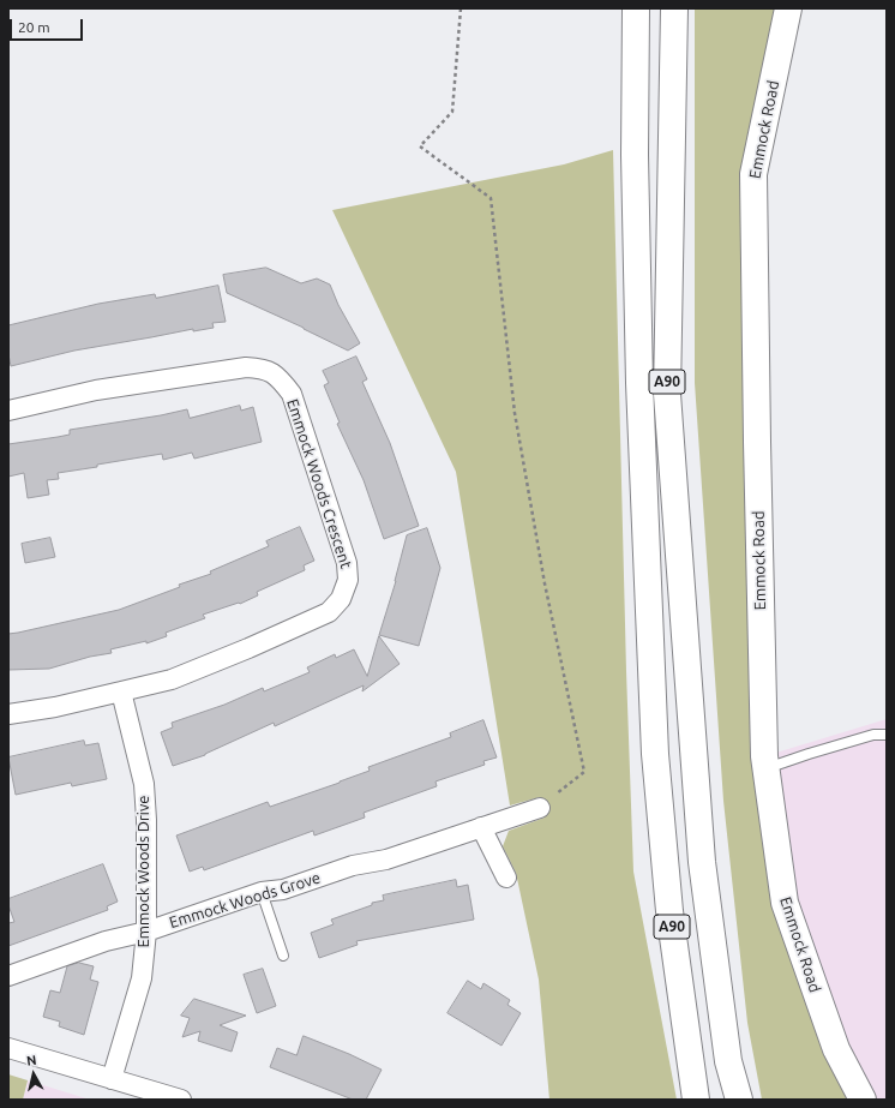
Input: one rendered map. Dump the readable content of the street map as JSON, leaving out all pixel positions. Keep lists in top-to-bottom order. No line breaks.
{"streets":{"main road":["Emmock Road","A90"],"street":["Emmock Woods Crescent","Emmock Woods Drive","Emmock Woods Grove"]},"crossings":[["Emmock Woods Crescent","Emmock Woods Drive"],["Emmock Woods Drive","Emmock Woods Grove"]],"scale_bar":"20 m","north":"top"}
